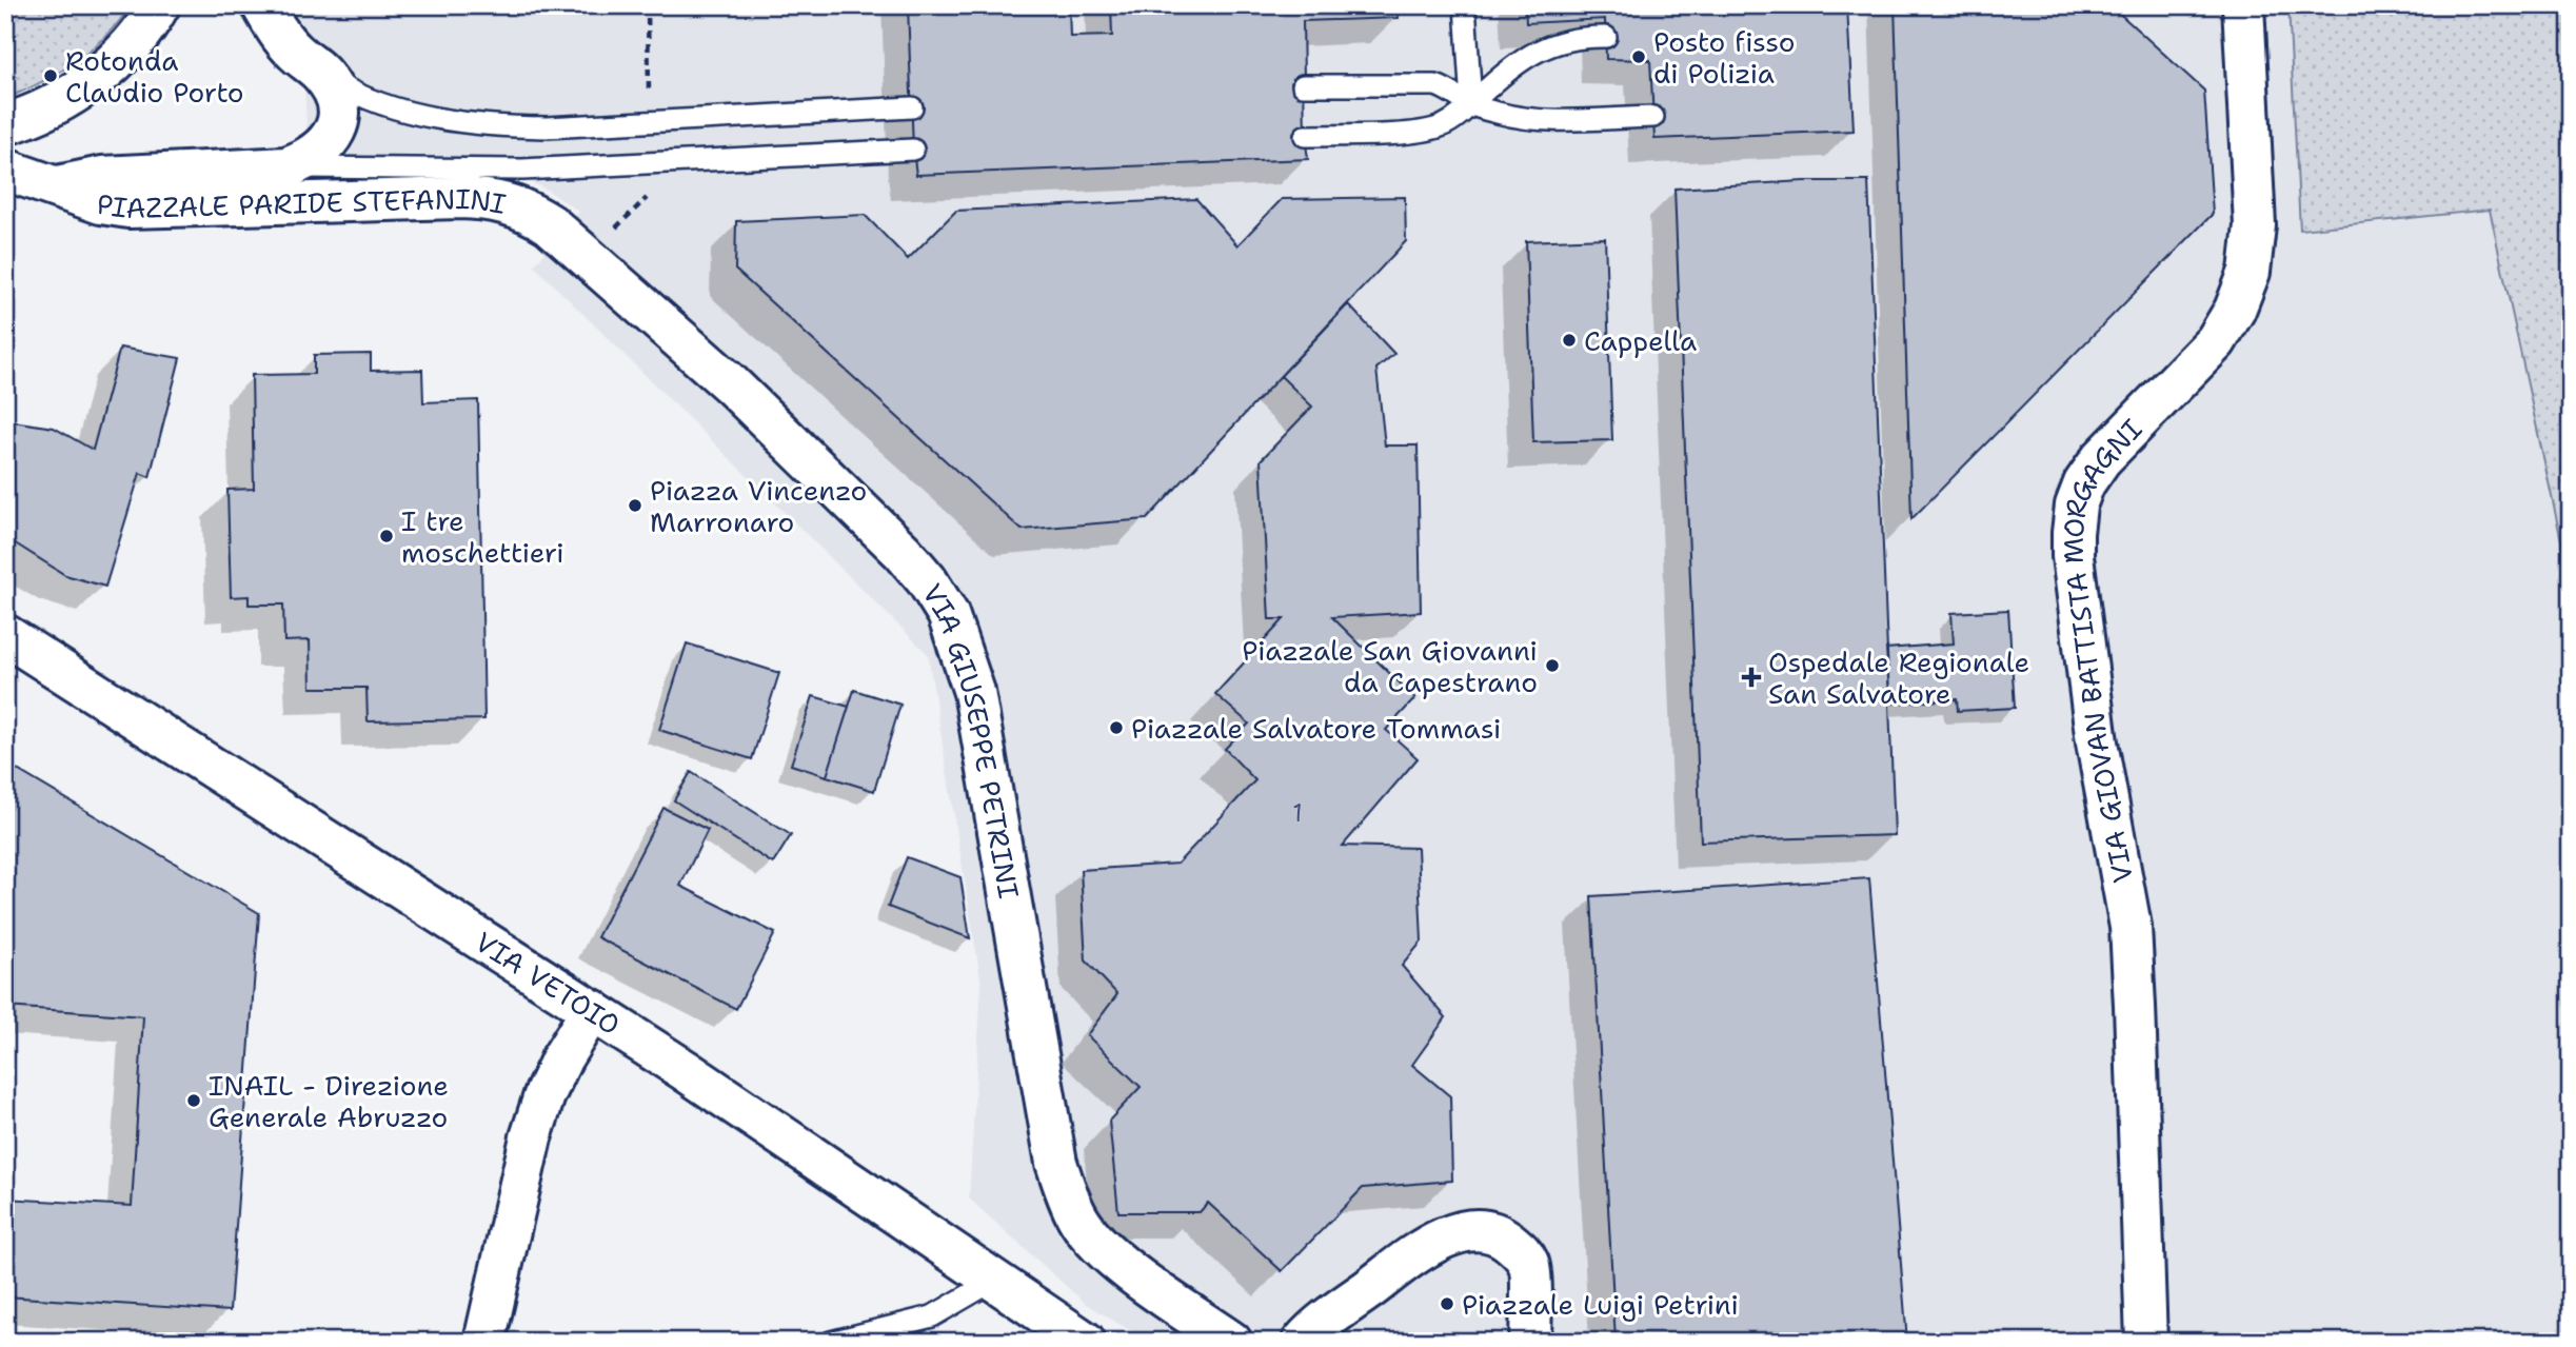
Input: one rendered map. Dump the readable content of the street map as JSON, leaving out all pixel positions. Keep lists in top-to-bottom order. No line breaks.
{"streets":{"street":["PIAZZALE PARIDE STEFANINI","VIA GIOVAN BATTISTA MORGAGNI","VIA GIUSEPPE PETRINI","VIA VETOIO"]},"crossings":[["PIAZZALE PARIDE STEFANINI","VIA GIUSEPPE PETRINI"]],"places":{"other":["Posto fisso di Polizia","Rotonda Claudio Porto","Cappella","Piazza Vincenzo Marronaro","I tre moschettieri","Piazzale San Giovanni da Capestrano","Piazzale Salvatore Tommasi","INAIL - Direzione Generale Abruzzo","Piazzale Luigi Petrini"],"health":["Ospedale Regionale San Salvatore"]},"house_numbers":["1"]}
